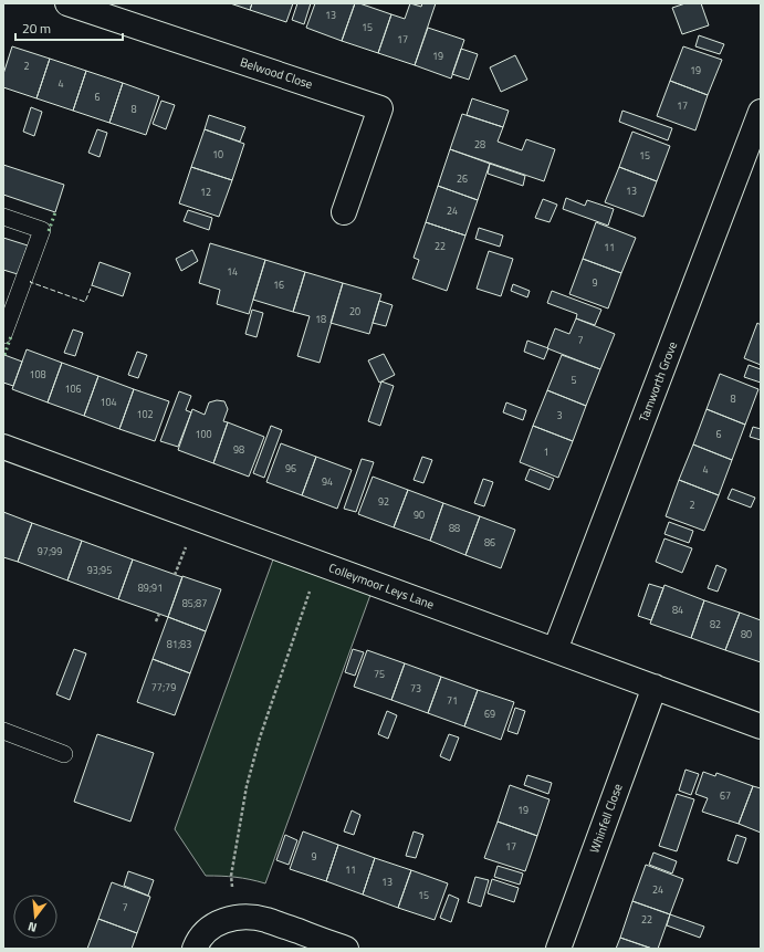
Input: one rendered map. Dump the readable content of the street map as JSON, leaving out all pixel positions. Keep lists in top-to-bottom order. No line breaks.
{"streets":{"street":["Belwood Close","Tamworth Grove","Colleymoor Leys Lane","Whinfell Close"]},"crossings":[["Tamworth Grove","Colleymoor Leys Lane"],["Colleymoor Leys Lane","Whinfell Close"]],"house_numbers":["13","15","17","19","2","19","4","6","17","8","28","10","15","26","13","12","24","22","11","14","9","16","20","18","7","108","5","106","8","104","102","3","100","6","98","1","96","4","94","92","2","90","88","86","97;99","93;95","89;91","85;87","84","82","80","81;83","75","77;79","73","71","69","67","19","17","9","11","13","24","15","7","22"],"scale_bar":"20 m","north":"bottom"}
